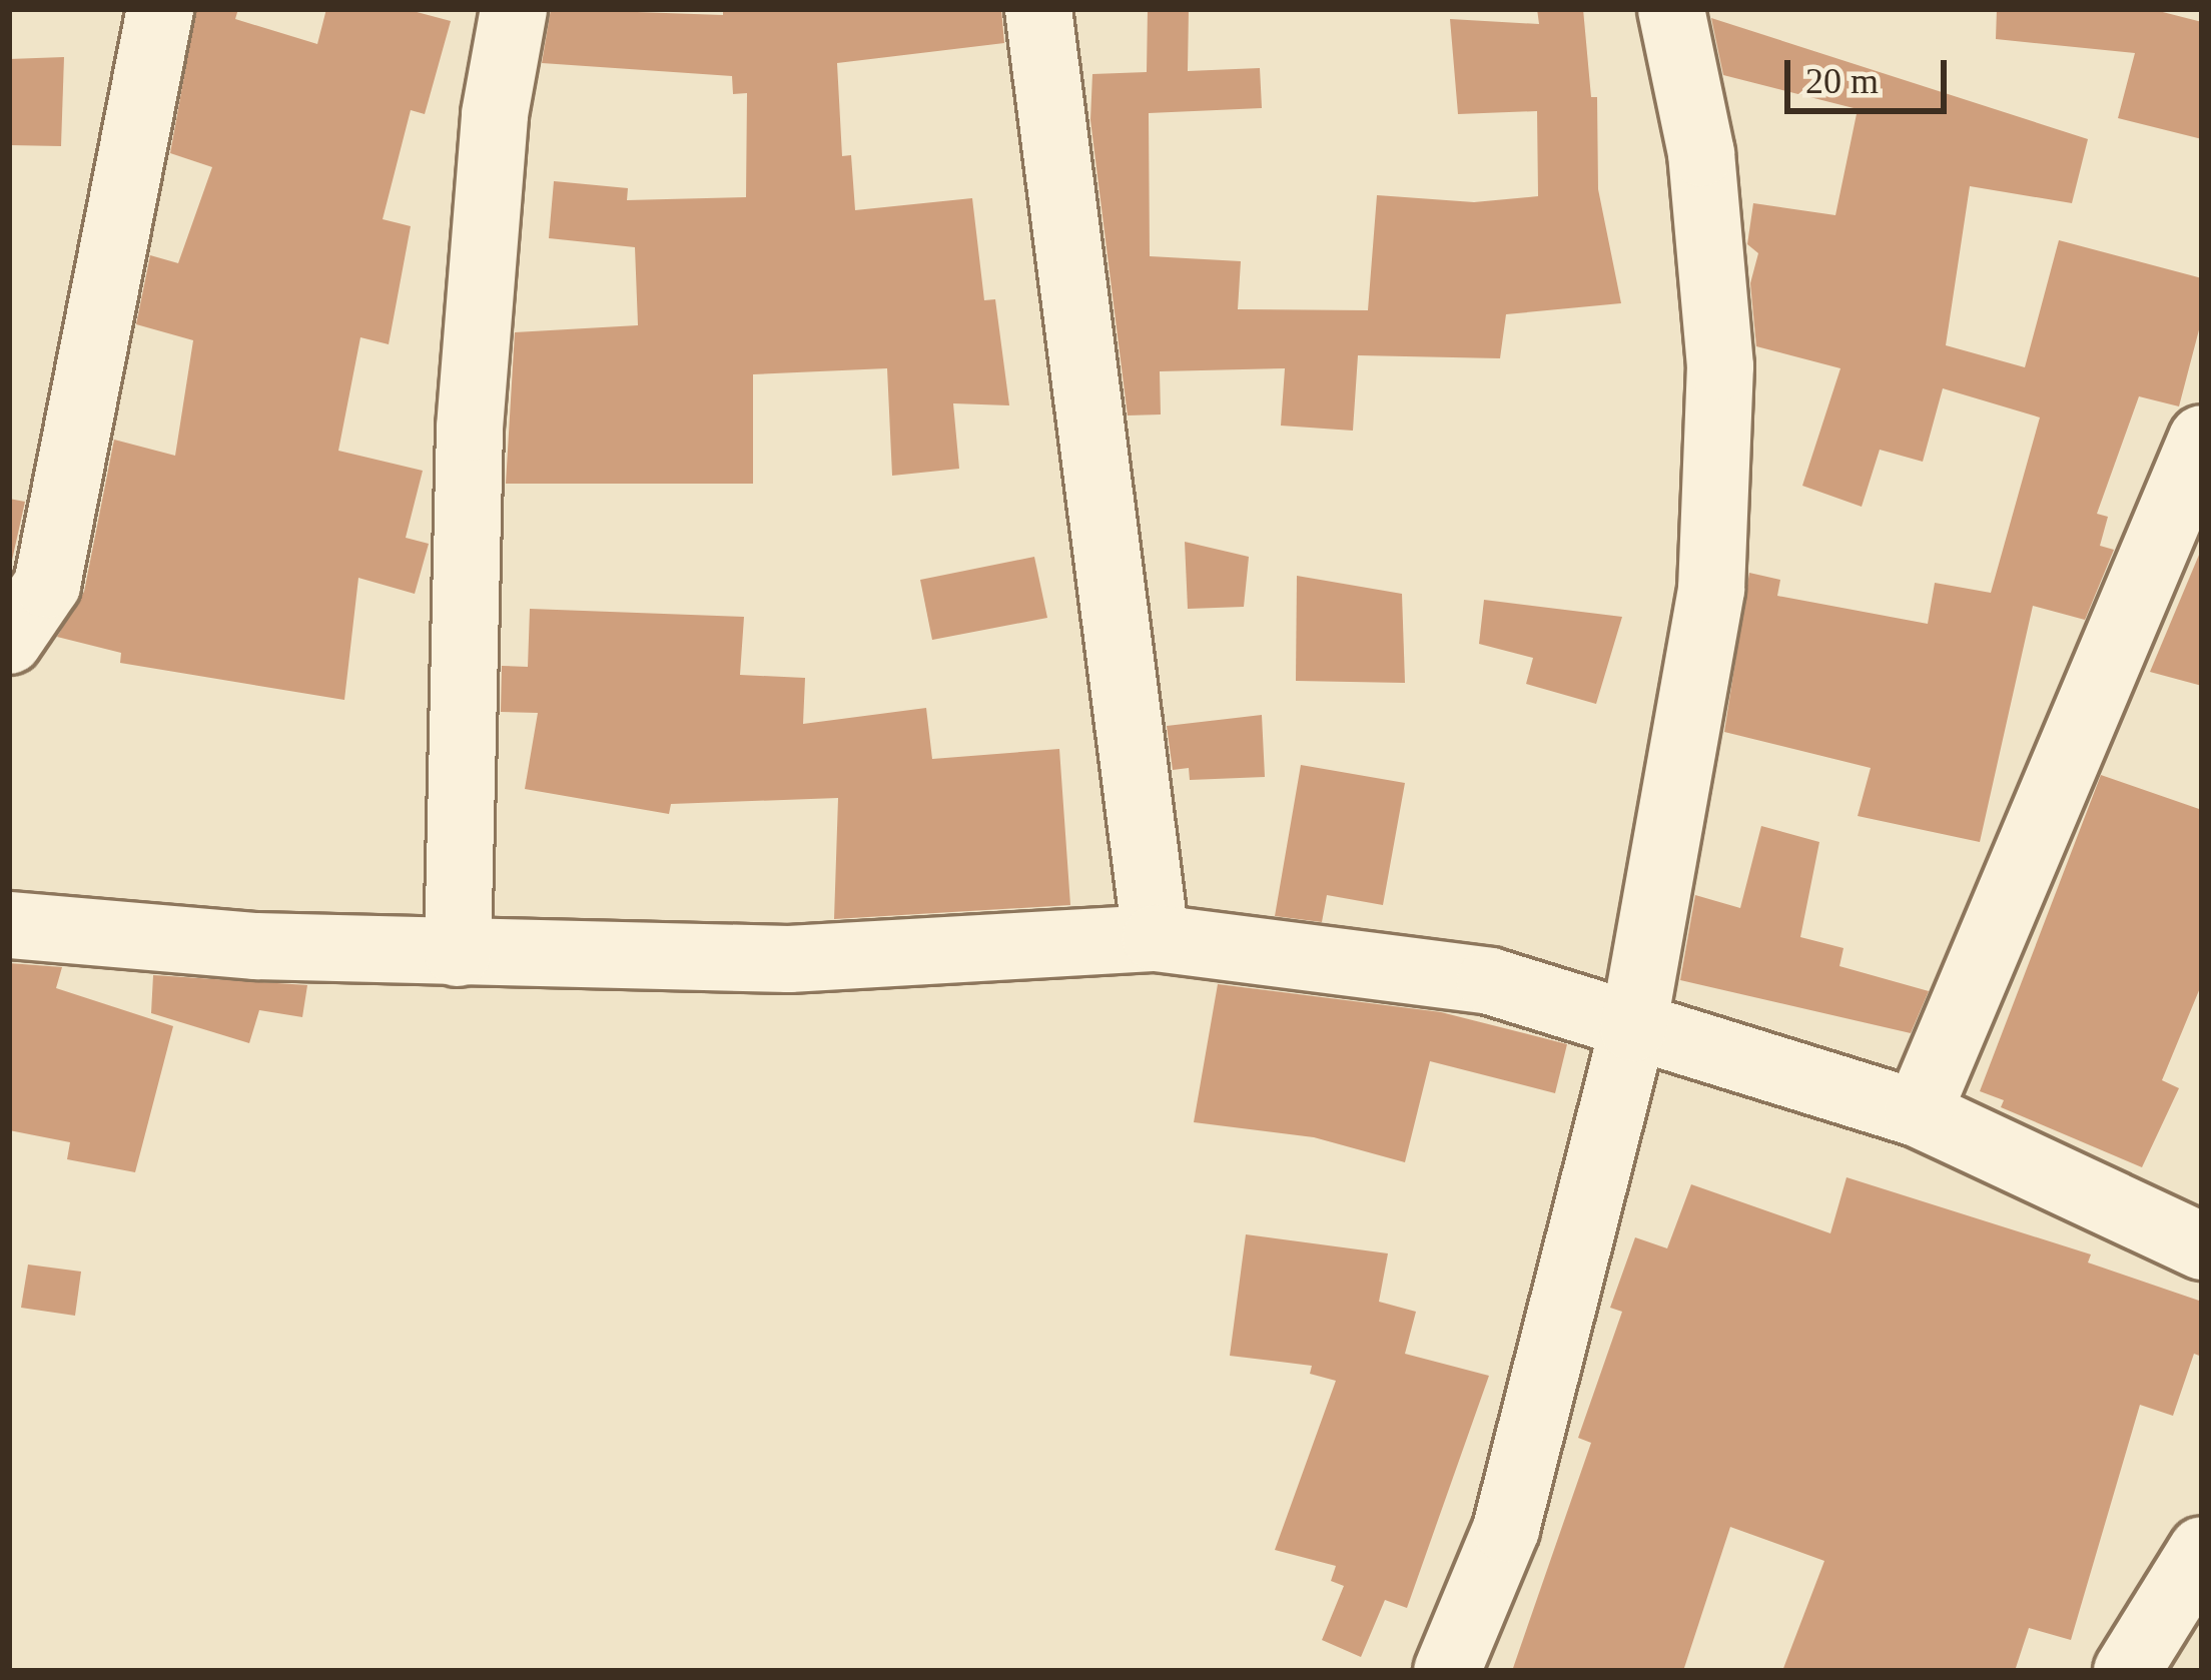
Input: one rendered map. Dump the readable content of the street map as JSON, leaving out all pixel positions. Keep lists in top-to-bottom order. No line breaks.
{"scale_bar":"20 m"}
